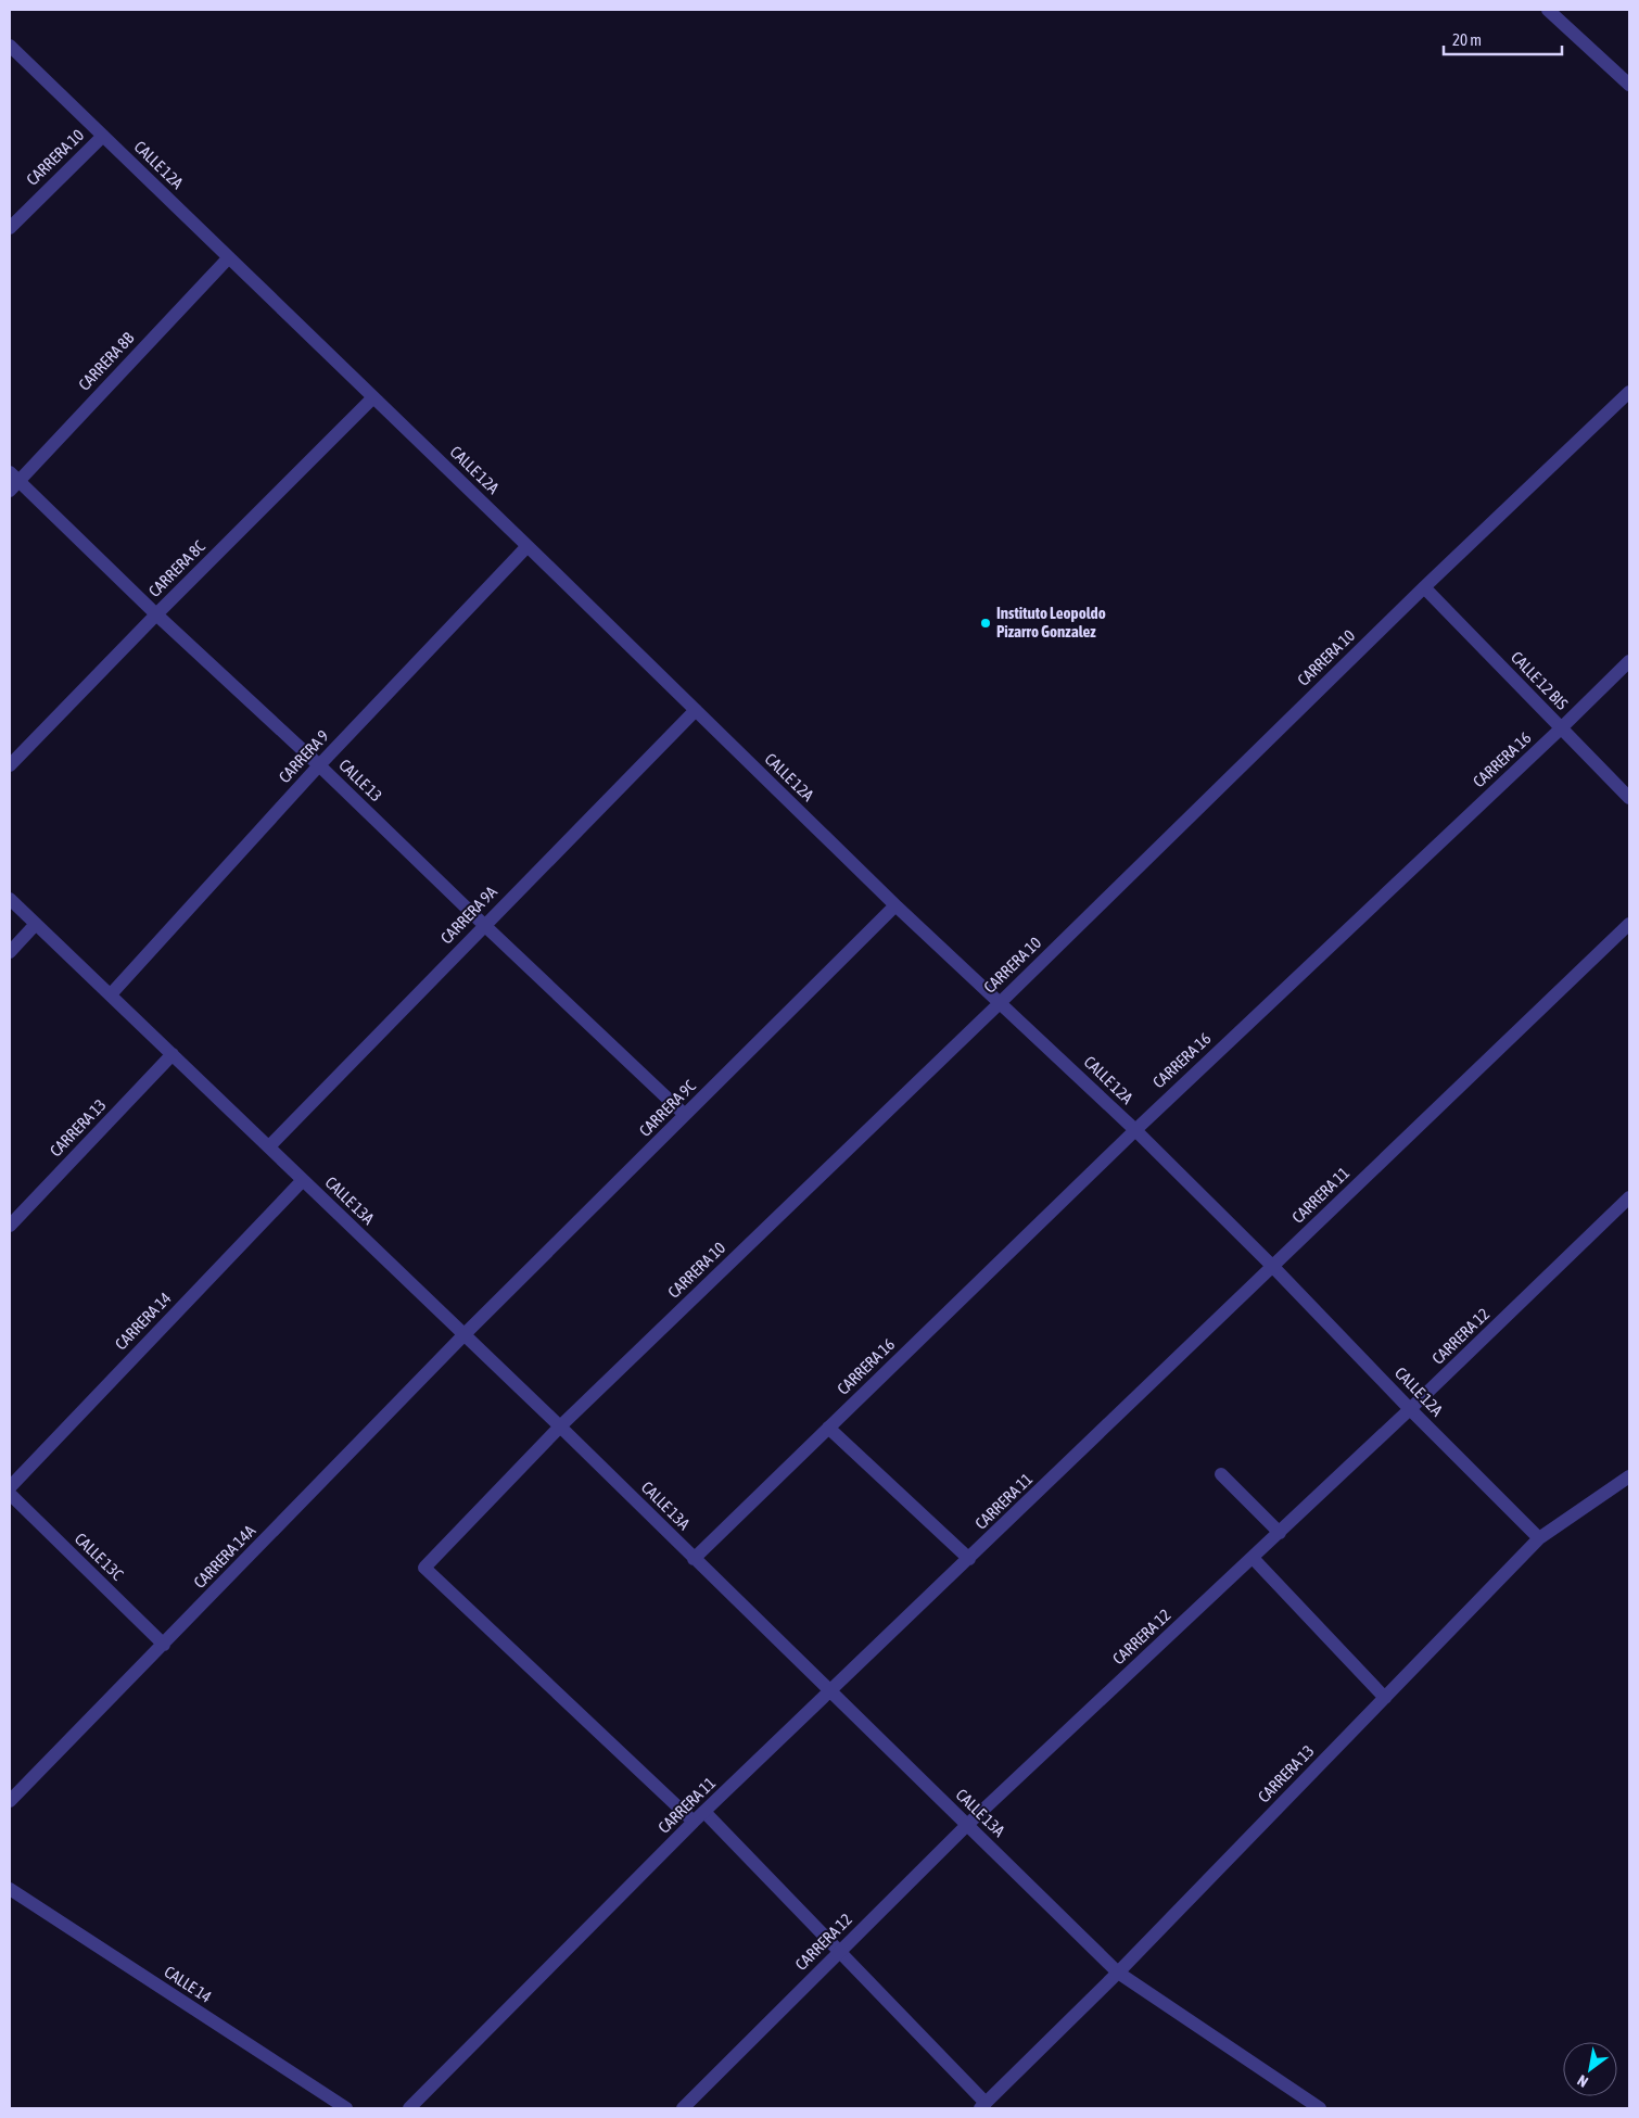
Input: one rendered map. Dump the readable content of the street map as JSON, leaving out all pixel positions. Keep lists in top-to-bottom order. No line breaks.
{"streets":{"street":["CARRERA 10","CALLE 12A","CARRERA 8B","CARRERA 8C","CALLE 12 BIS","CARRERA 9","CARRERA 16","CALLE 13","CARRERA 9A","CARRERA 9C","CARRERA 13","CARRERA 11","CALLE 13A","CARRERA 14","CARRERA 12","CALLE 13C","CARRERA 14A","CALLE 14"]},"crossings":[["CARRERA 10","CALLE 12A"],["CARRERA 10","CALLE 12 BIS"],["CARRERA 10","CARRERA 11"],["CARRERA 10","CALLE 13A"],["CALLE 12A","CARRERA 8B"],["CALLE 12A","CARRERA 8C"],["CALLE 12A","CARRERA 9"],["CALLE 12A","CARRERA 16"],["CALLE 12A","CARRERA 9A"],["CALLE 12A","CARRERA 9C"],["CALLE 12A","CARRERA 13"],["CALLE 12A","CARRERA 11"],["CALLE 12A","CARRERA 12"],["CARRERA 8B","CALLE 13"],["CARRERA 8C","CALLE 13"],["CALLE 12 BIS","CARRERA 16"],["CARRERA 9","CALLE 13"],["CARRERA 9","CALLE 13A"],["CARRERA 16","CALLE 13A"],["CALLE 13","CARRERA 9A"],["CALLE 13","CARRERA 9C"],["CARRERA 9A","CALLE 13A"],["CARRERA 9C","CALLE 13A"],["CARRERA 9C","CARRERA 14A"],["CARRERA 13","CALLE 13A"],["CARRERA 11","CALLE 13A"],["CALLE 13A","CARRERA 14"],["CALLE 13A","CARRERA 12"],["CALLE 13A","CARRERA 14A"],["CALLE 13C","CARRERA 14A"]],"places":["Instituto Leopoldo Pizarro Gonzalez"],"scale_bar":"20 m","north":"bottom left"}
